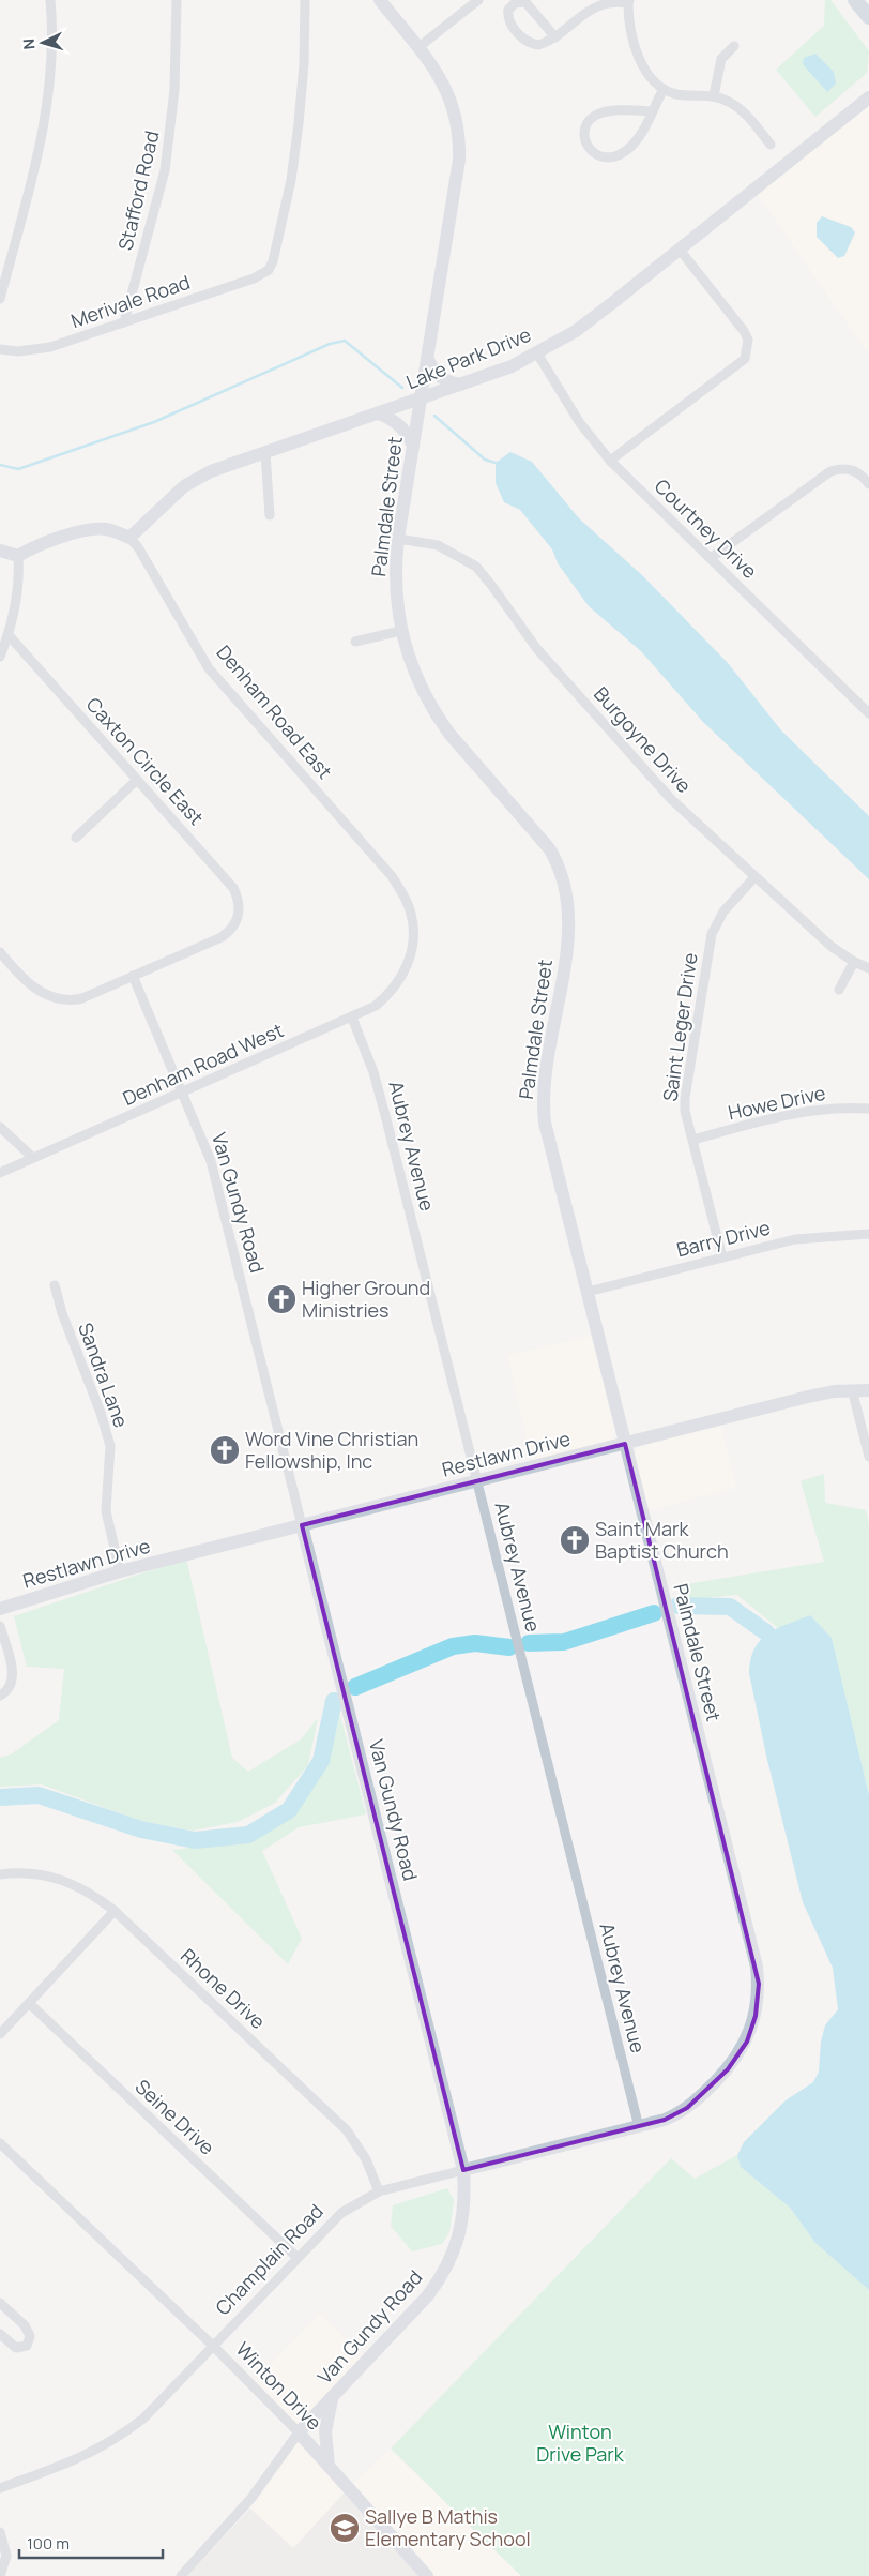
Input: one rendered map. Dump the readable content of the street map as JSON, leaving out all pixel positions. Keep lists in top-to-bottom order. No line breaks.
{"streets":{"street":["Stafford Road","Merivale Road","Lake Park Drive","Palmdale Street","Courtney Drive","Denham Road East","Burgoyne Drive","Caxton Circle East","Saint Leger Drive","Denham Road West","Howe Drive","Aubrey Avenue","Van Gundy Road","Barry Drive","Sandra Lane","Restlawn Drive","Rhone Drive","Seine Drive","Champlain Road","Winton Drive"]},"crossings":[["Stafford Road","Merivale Road"],["Lake Park Drive","Palmdale Street"],["Lake Park Drive","Courtney Drive"],["Lake Park Drive","Denham Road East"],["Palmdale Street","Burgoyne Drive"],["Palmdale Street","Aubrey Avenue"],["Palmdale Street","Barry Drive"],["Palmdale Street","Restlawn Drive"],["Palmdale Street","Champlain Road"],["Denham Road East","Denham Road West"],["Burgoyne Drive","Saint Leger Drive"],["Caxton Circle East","Van Gundy Road"],["Saint Leger Drive","Howe Drive"],["Saint Leger Drive","Barry Drive"],["Denham Road West","Aubrey Avenue"],["Denham Road West","Van Gundy Road"],["Aubrey Avenue","Restlawn Drive"],["Aubrey Avenue","Champlain Road"],["Van Gundy Road","Restlawn Drive"],["Van Gundy Road","Champlain Road"],["Van Gundy Road","Winton Drive"],["Sandra Lane","Restlawn Drive"],["Rhone Drive","Champlain Road"],["Seine Drive","Champlain Road"],["Champlain Road","Winton Drive"]],"parks":["Winton Drive Park"],"places":{"church":["Higher Ground Ministries","Word Vine Christian Fellowship, Inc","Saint Mark Baptist Church"],"school or university":["Sallye B Mathis Elementary School"]},"scale_bar":"100 m","north":"left"}
